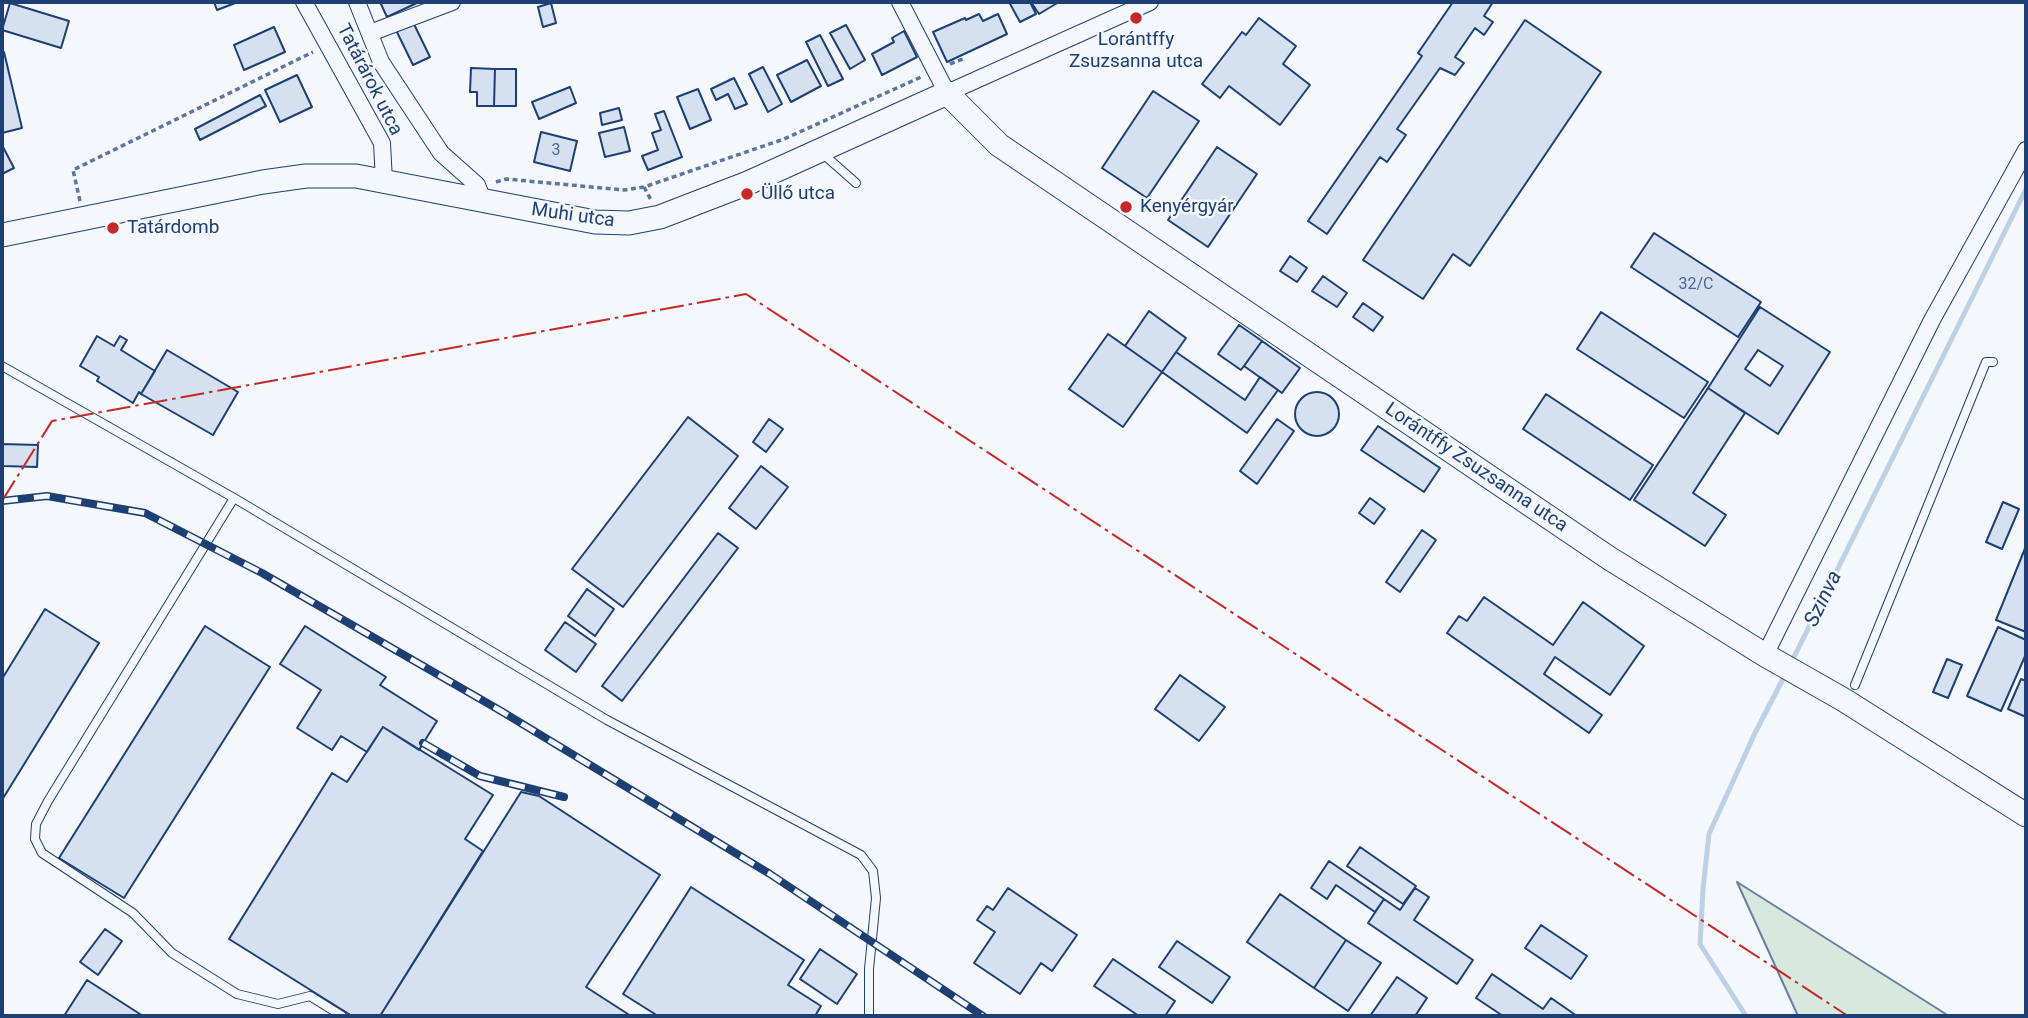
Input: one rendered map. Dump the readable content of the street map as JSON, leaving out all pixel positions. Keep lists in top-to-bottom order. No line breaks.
{"streets":{"main road":["Muhi utca","Lorántffy Zsuzsanna utca"],"street":["Tatárárok utca"]},"crossings":[["Tatárárok utca","Muhi utca"],["Muhi utca","Lorántffy Zsuzsanna utca"]],"water":["Szinva"],"places":["Lorántffy Zsuzsanna utca","Üllő utca","Kenyérgyár","Tatárdomb"],"house_numbers":["3","32/C"]}
